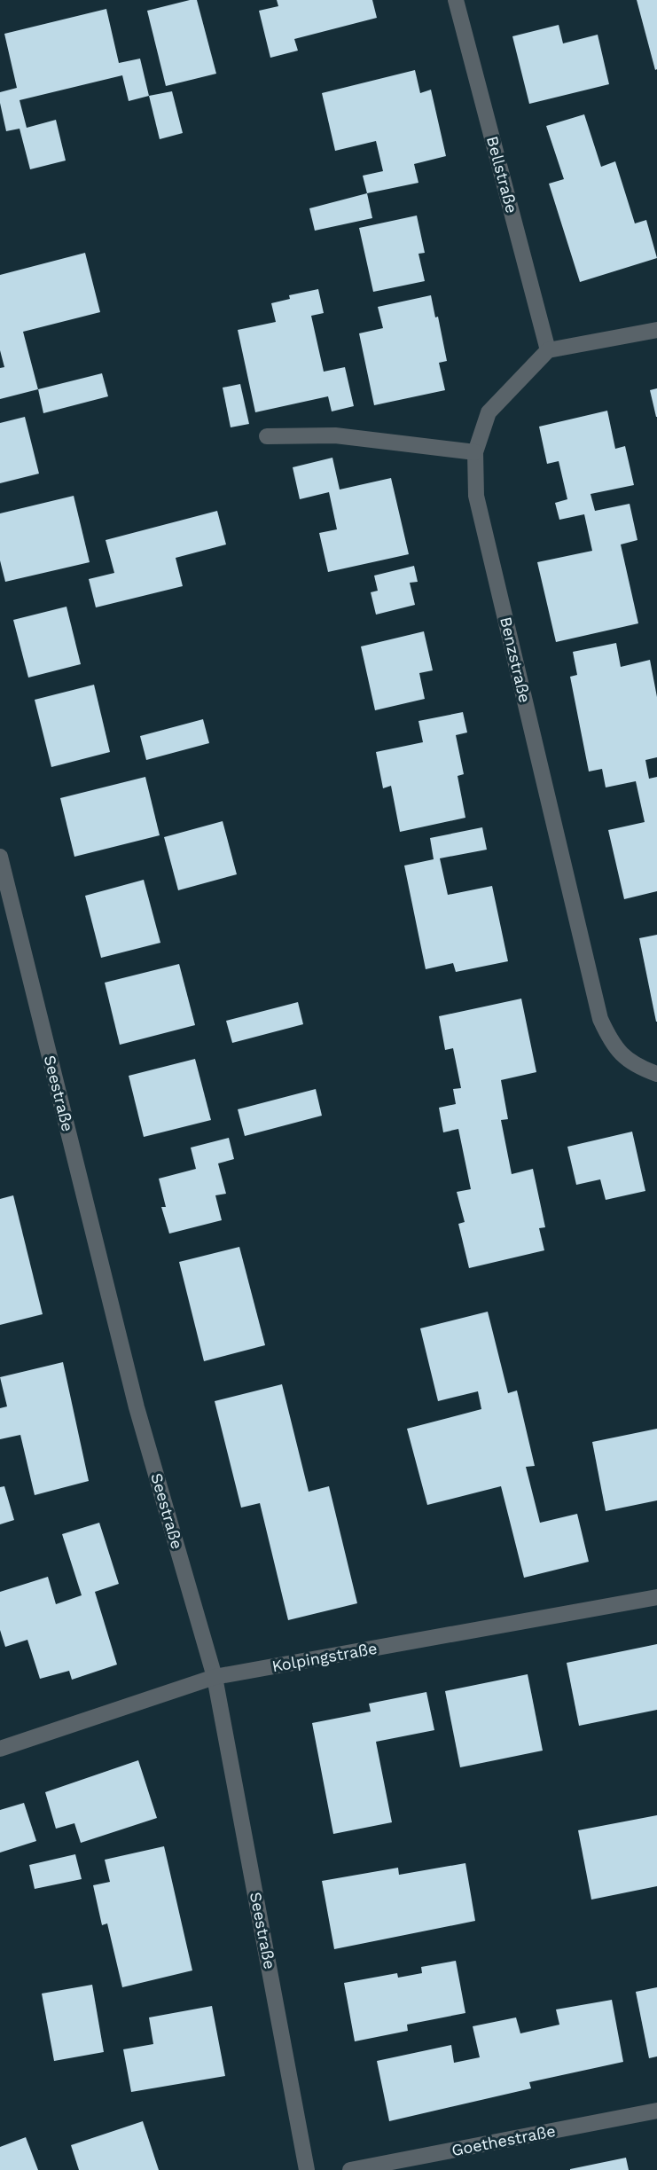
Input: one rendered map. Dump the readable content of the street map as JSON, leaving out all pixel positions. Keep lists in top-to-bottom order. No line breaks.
{"streets":{"street":["Bellstraße","Benzstraße","Seestraße","Kolpingstraße","Goethestraße"]},"crossings":[["Bellstraße","Benzstraße"],["Seestraße","Kolpingstraße"]]}
